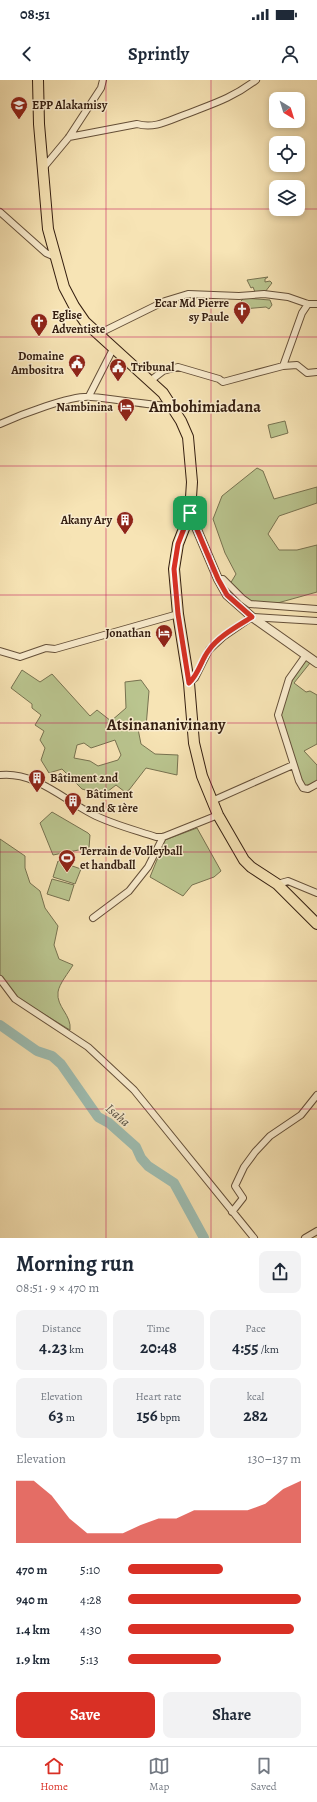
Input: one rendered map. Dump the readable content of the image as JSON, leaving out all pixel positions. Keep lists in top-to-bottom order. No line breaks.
{"districts":["Ambohimiadana","Atsinananivinany"],"water":["Isaha"],"places":{"school or university":["EPP Alakamisy"],"church":["Ecar Md Pierre sy Paule","Eglise Adventiste"],"public building":["Domaine Ambositra","Tribunal"],"hotel":["Nambinina","Jonathan"],"building":["Akany Ary","Bâtiment 2nd","Bâtiment 2nd & 1ère"],"sports":["Terrain de Volleyball et handball"]},"north":"bottom right","page":{"status":"08:51","header":"Sprintly","heading":["Morning run","08:51 · 9 × 470 m"],"stats":[["Distance","4.23 km"],["Time","20:48"],["Pace","4:55 /km"],["Elevation","63 m"],["Heart rate","156 bpm"],["kcal","282"]],"chart":["Elevation","130–137 m"],"list":[{"name":"470 m","note":"5:10"},{"name":"940 m","note":"4:28"},{"name":"1.4 km","note":"4:30"},{"name":"1.9 km","note":"5:13"}],"buttons":["Save","Share"],"tabs":["Home","Map","Saved"]}}
